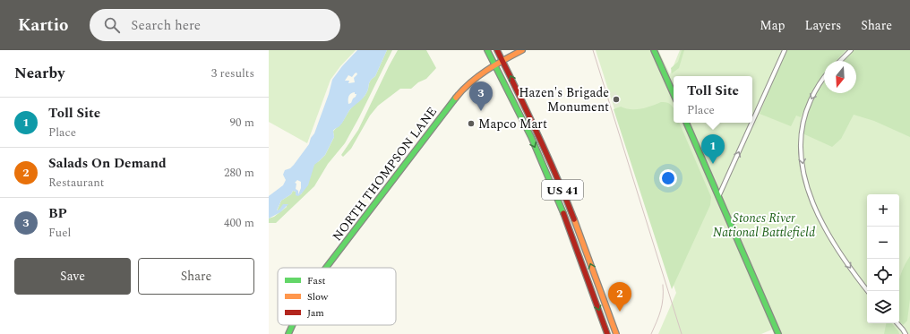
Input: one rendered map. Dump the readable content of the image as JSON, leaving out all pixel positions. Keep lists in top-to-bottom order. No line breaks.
{"streets":{"main road":["NORTH THOMPSON LANE","US 41"]},"crossings":[["NORTH THOMPSON LANE","US 41"]],"parks":["Stones River National Battlefield"],"places":["Hazen's Brigade Monument","Mapco Mart"],"legend":["Fast","Slow","Jam"],"north":"bottom","page":{"header":"Kartio","search":"Search here","nav":["Map","Layers","Share"],"heading":["Nearby","3 results"],"popup":["Toll Site","Place"],"pins":["3","1","2"],"list":[{"mark":"1","name":"Toll Site","note":"Place","value":"90 m"},{"mark":"2","name":"Salads On Demand","note":"Restaurant","value":"280 m"},{"mark":"3","name":"BP","note":"Fuel","value":"400 m"}],"map_buttons":["+","−"],"buttons":["Save","Share"]}}
